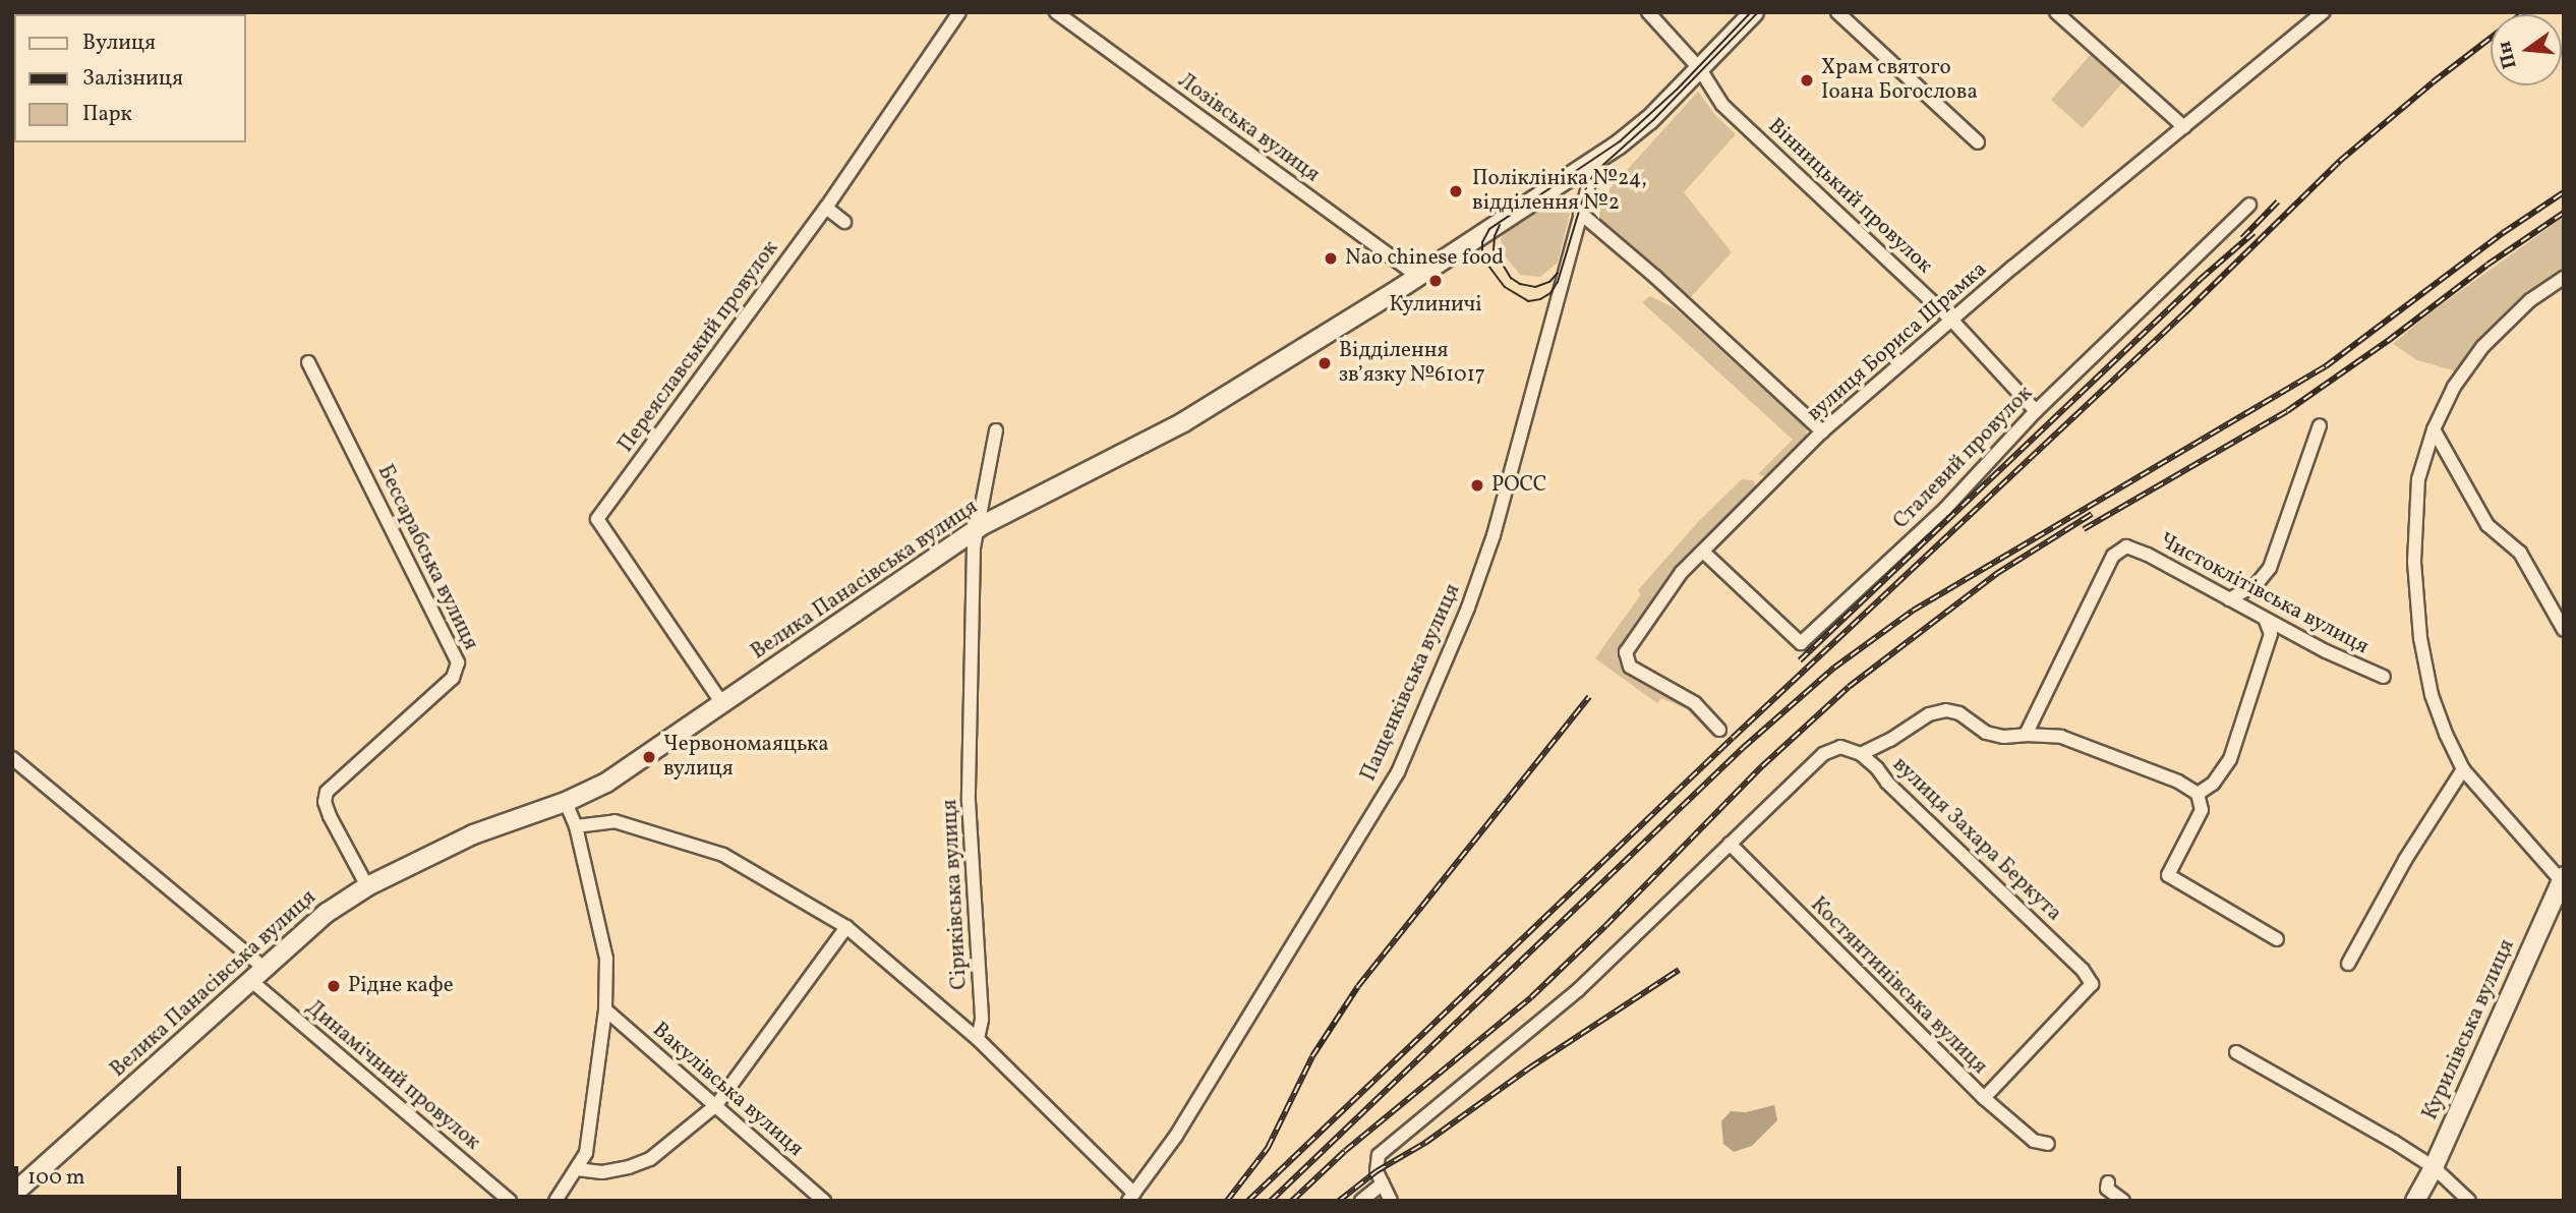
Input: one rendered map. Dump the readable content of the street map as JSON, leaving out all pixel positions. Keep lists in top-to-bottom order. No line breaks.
{"streets":{"street":["Лозівська вулиця","Вінницький провулок","вулиця Бориса Шрамка","Переяславський провулок","Сталевий провулок","Бессарабська вулиця","Велика Панасівська вулиця","Чистоклітівська вулиця","Пащенківська вулиця","вулиця Захара Беркута","Сіриківська вулиця","Костянтинівська вулиця","Курилівська вулиця","Динамічний провулок","Вакулівська вулиця"]},"crossings":[["Лозівська вулиця","Велика Панасівська вулиця"],["Вінницький провулок","вулиця Бориса Шрамка"],["Вінницький провулок","Сталевий провулок"],["Вінницький провулок","Велика Панасівська вулиця"],["вулиця Бориса Шрамка","Сталевий провулок"],["Переяславський провулок","Велика Панасівська вулиця"],["Бессарабська вулиця","Велика Панасівська вулиця"],["Велика Панасівська вулиця","Пащенківська вулиця"],["Велика Панасівська вулиця","Сіриківська вулиця"],["Велика Панасівська вулиця","Динамічний провулок"],["вулиця Захара Беркута","Костянтинівська вулиця"]],"places":["Храм святого Іоана Богослова","Поліклініка №24, відділення №2","Nao chinese food","Кулиничі","Відділення зв’язку №61017","РОСС","Червономаяцька вулиця","Рідне кафе"],"legend":["Вулиця","Залізниця","Парк"],"scale_bar":"100 m","north":"left"}
